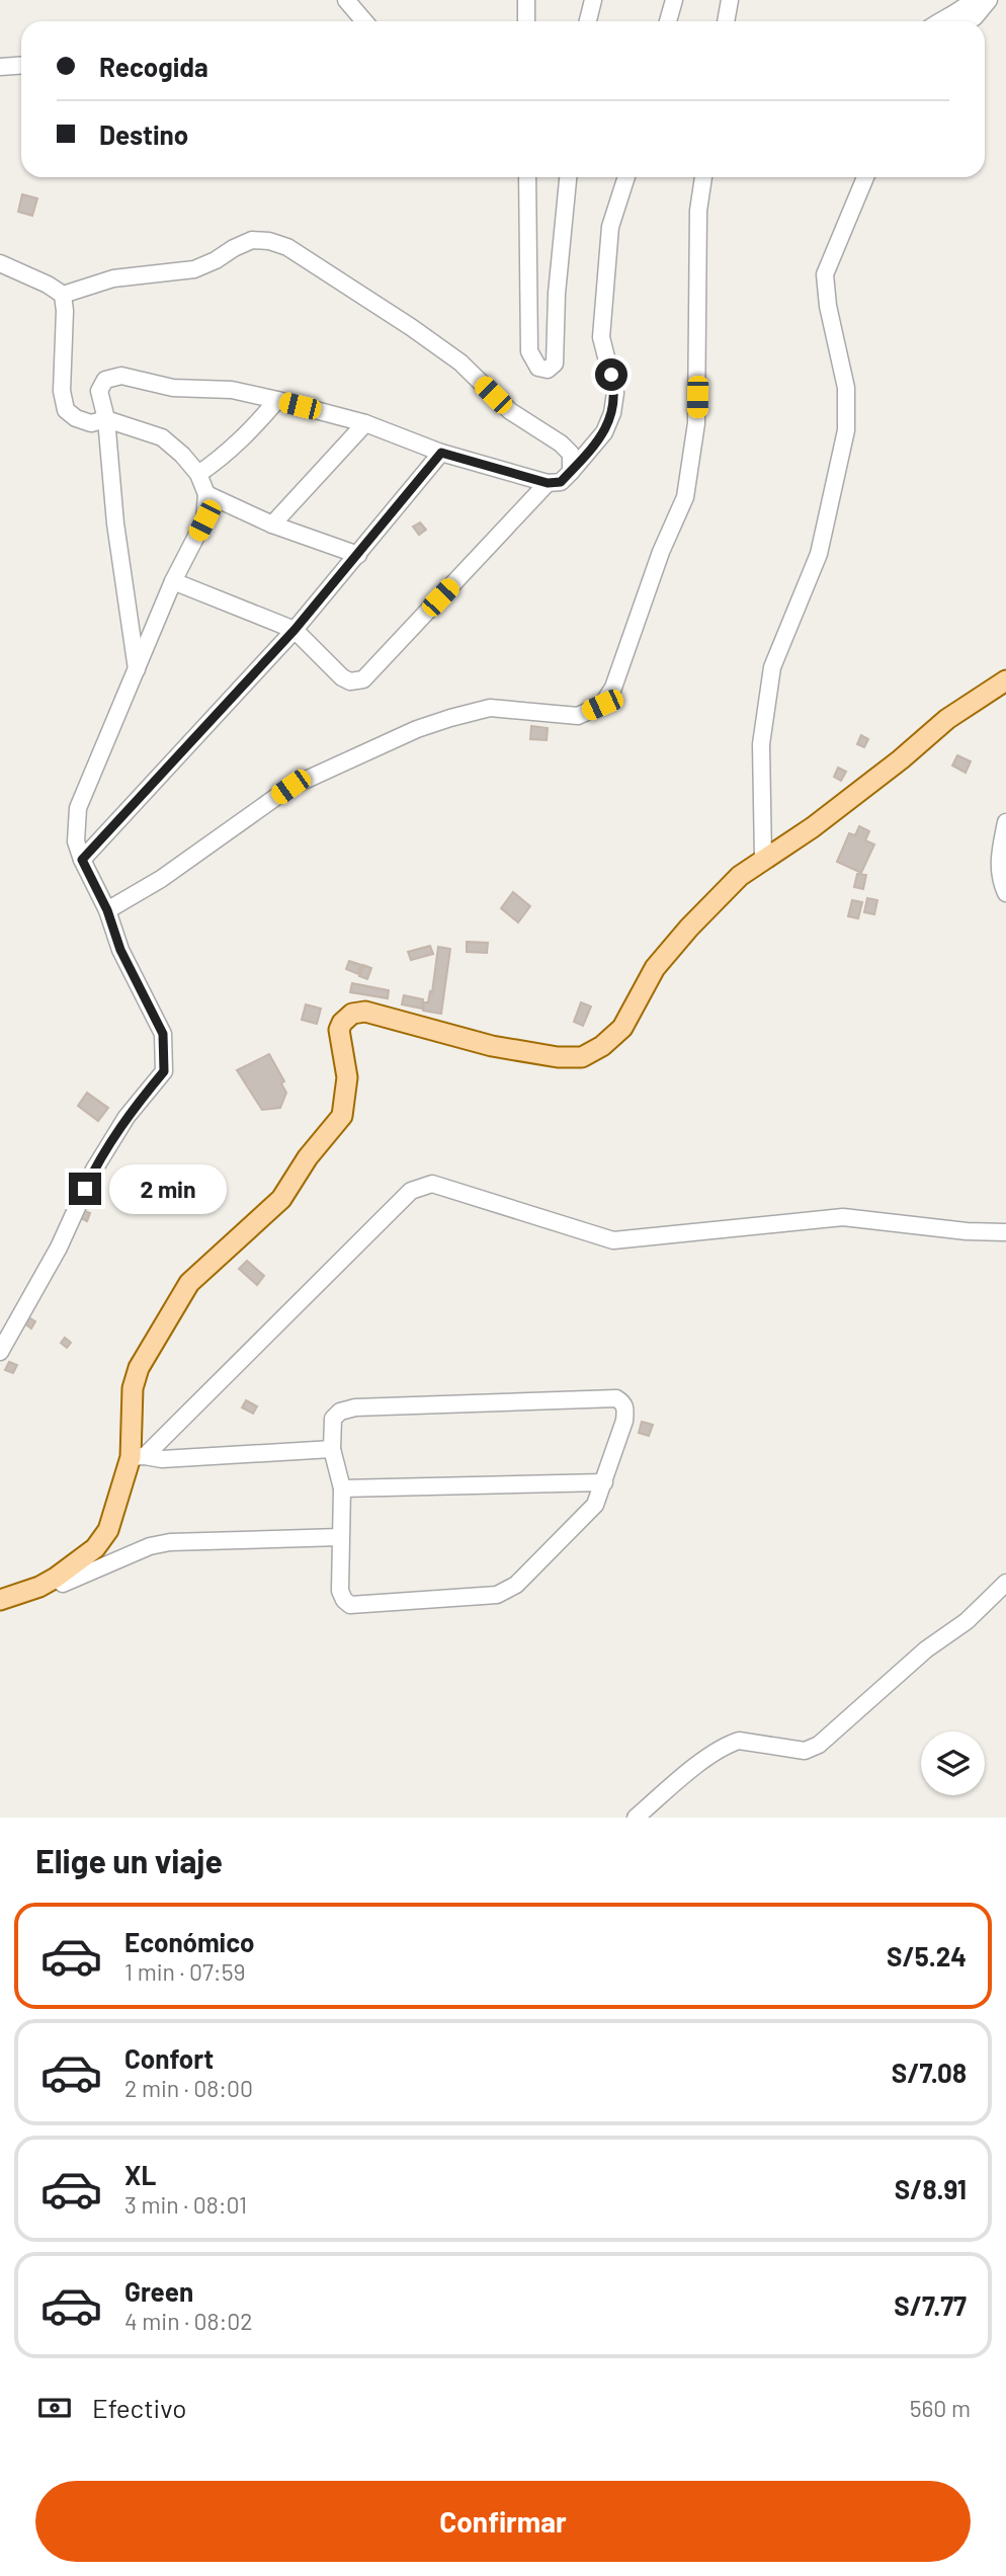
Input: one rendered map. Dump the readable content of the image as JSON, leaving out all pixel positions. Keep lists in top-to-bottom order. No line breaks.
{"page":{"banner":["Recogida","Destino"],"bubble":"2 min","heading":"Elige un viaje","list":[{"name":"Económico","note":"1 min · 07:59","value":"S/5.24"},{"name":"Confort","note":"2 min · 08:00","value":"S/7.08"},{"name":"XL","note":"3 min · 08:01","value":"S/8.91"},{"name":"Green","note":"4 min · 08:02","value":"S/7.77"}],"pay":["Efectivo","560 m"],"buttons":"Confirmar"}}
